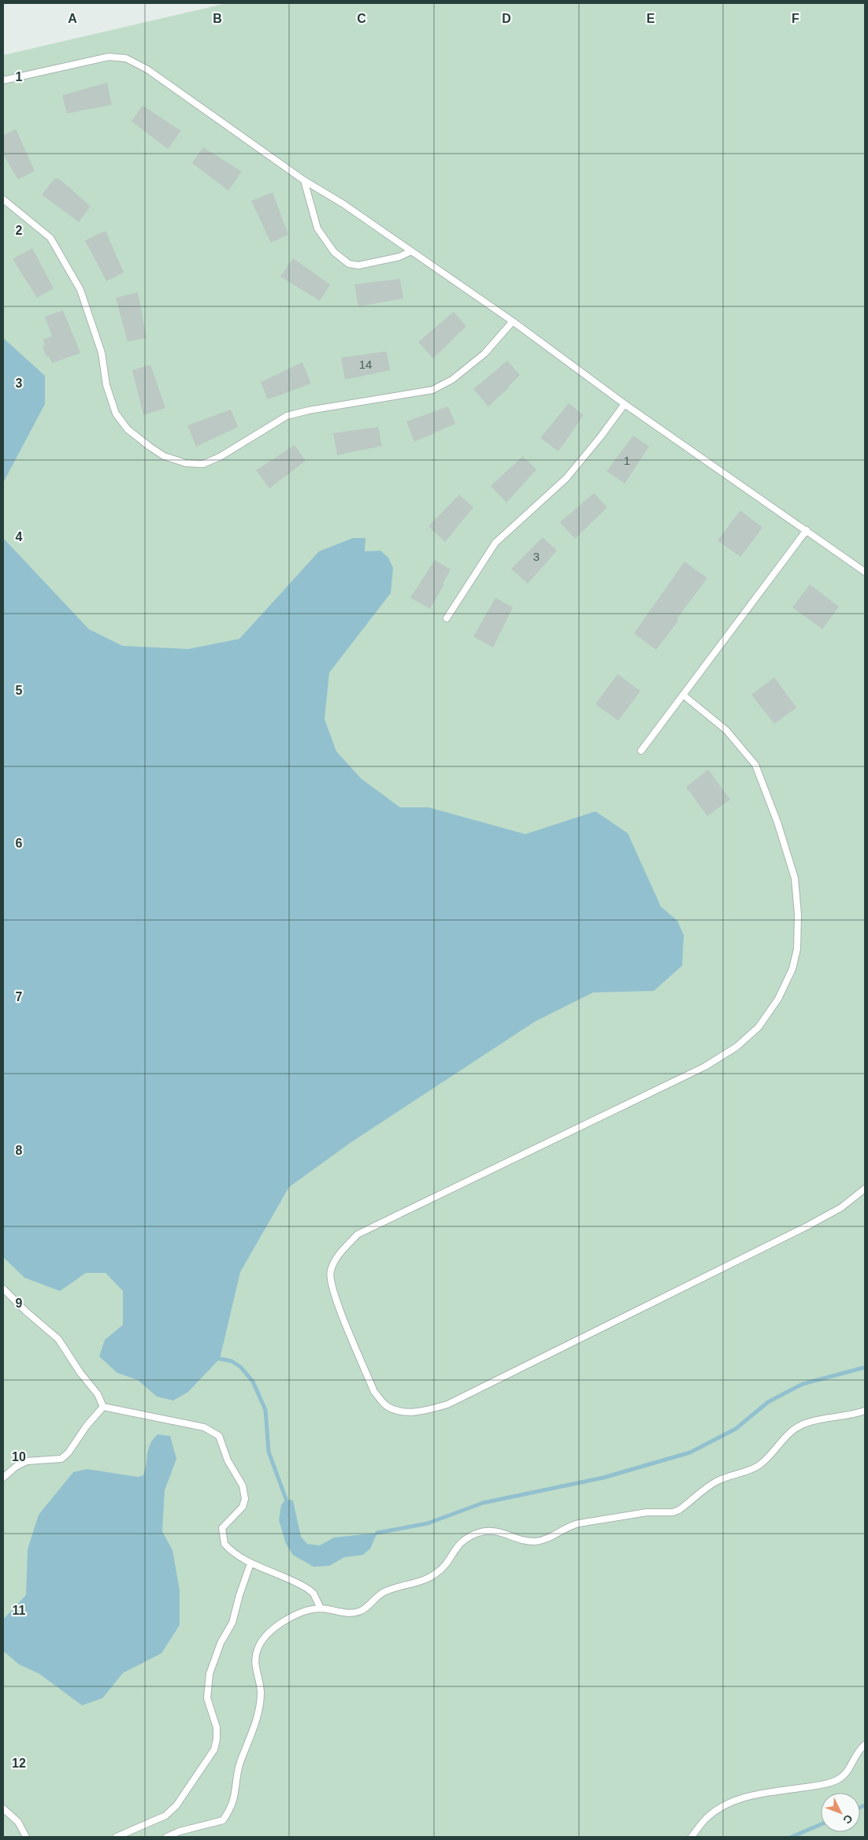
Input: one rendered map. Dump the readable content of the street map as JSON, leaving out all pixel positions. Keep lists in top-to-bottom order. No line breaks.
{"house_numbers":["14","1","3"],"north":"bottom right","grid":{"columns":["A","B","C","D","E","F"],"rows":["1","2","3","4","5","6","7","8","9","10","11","12"]}}
